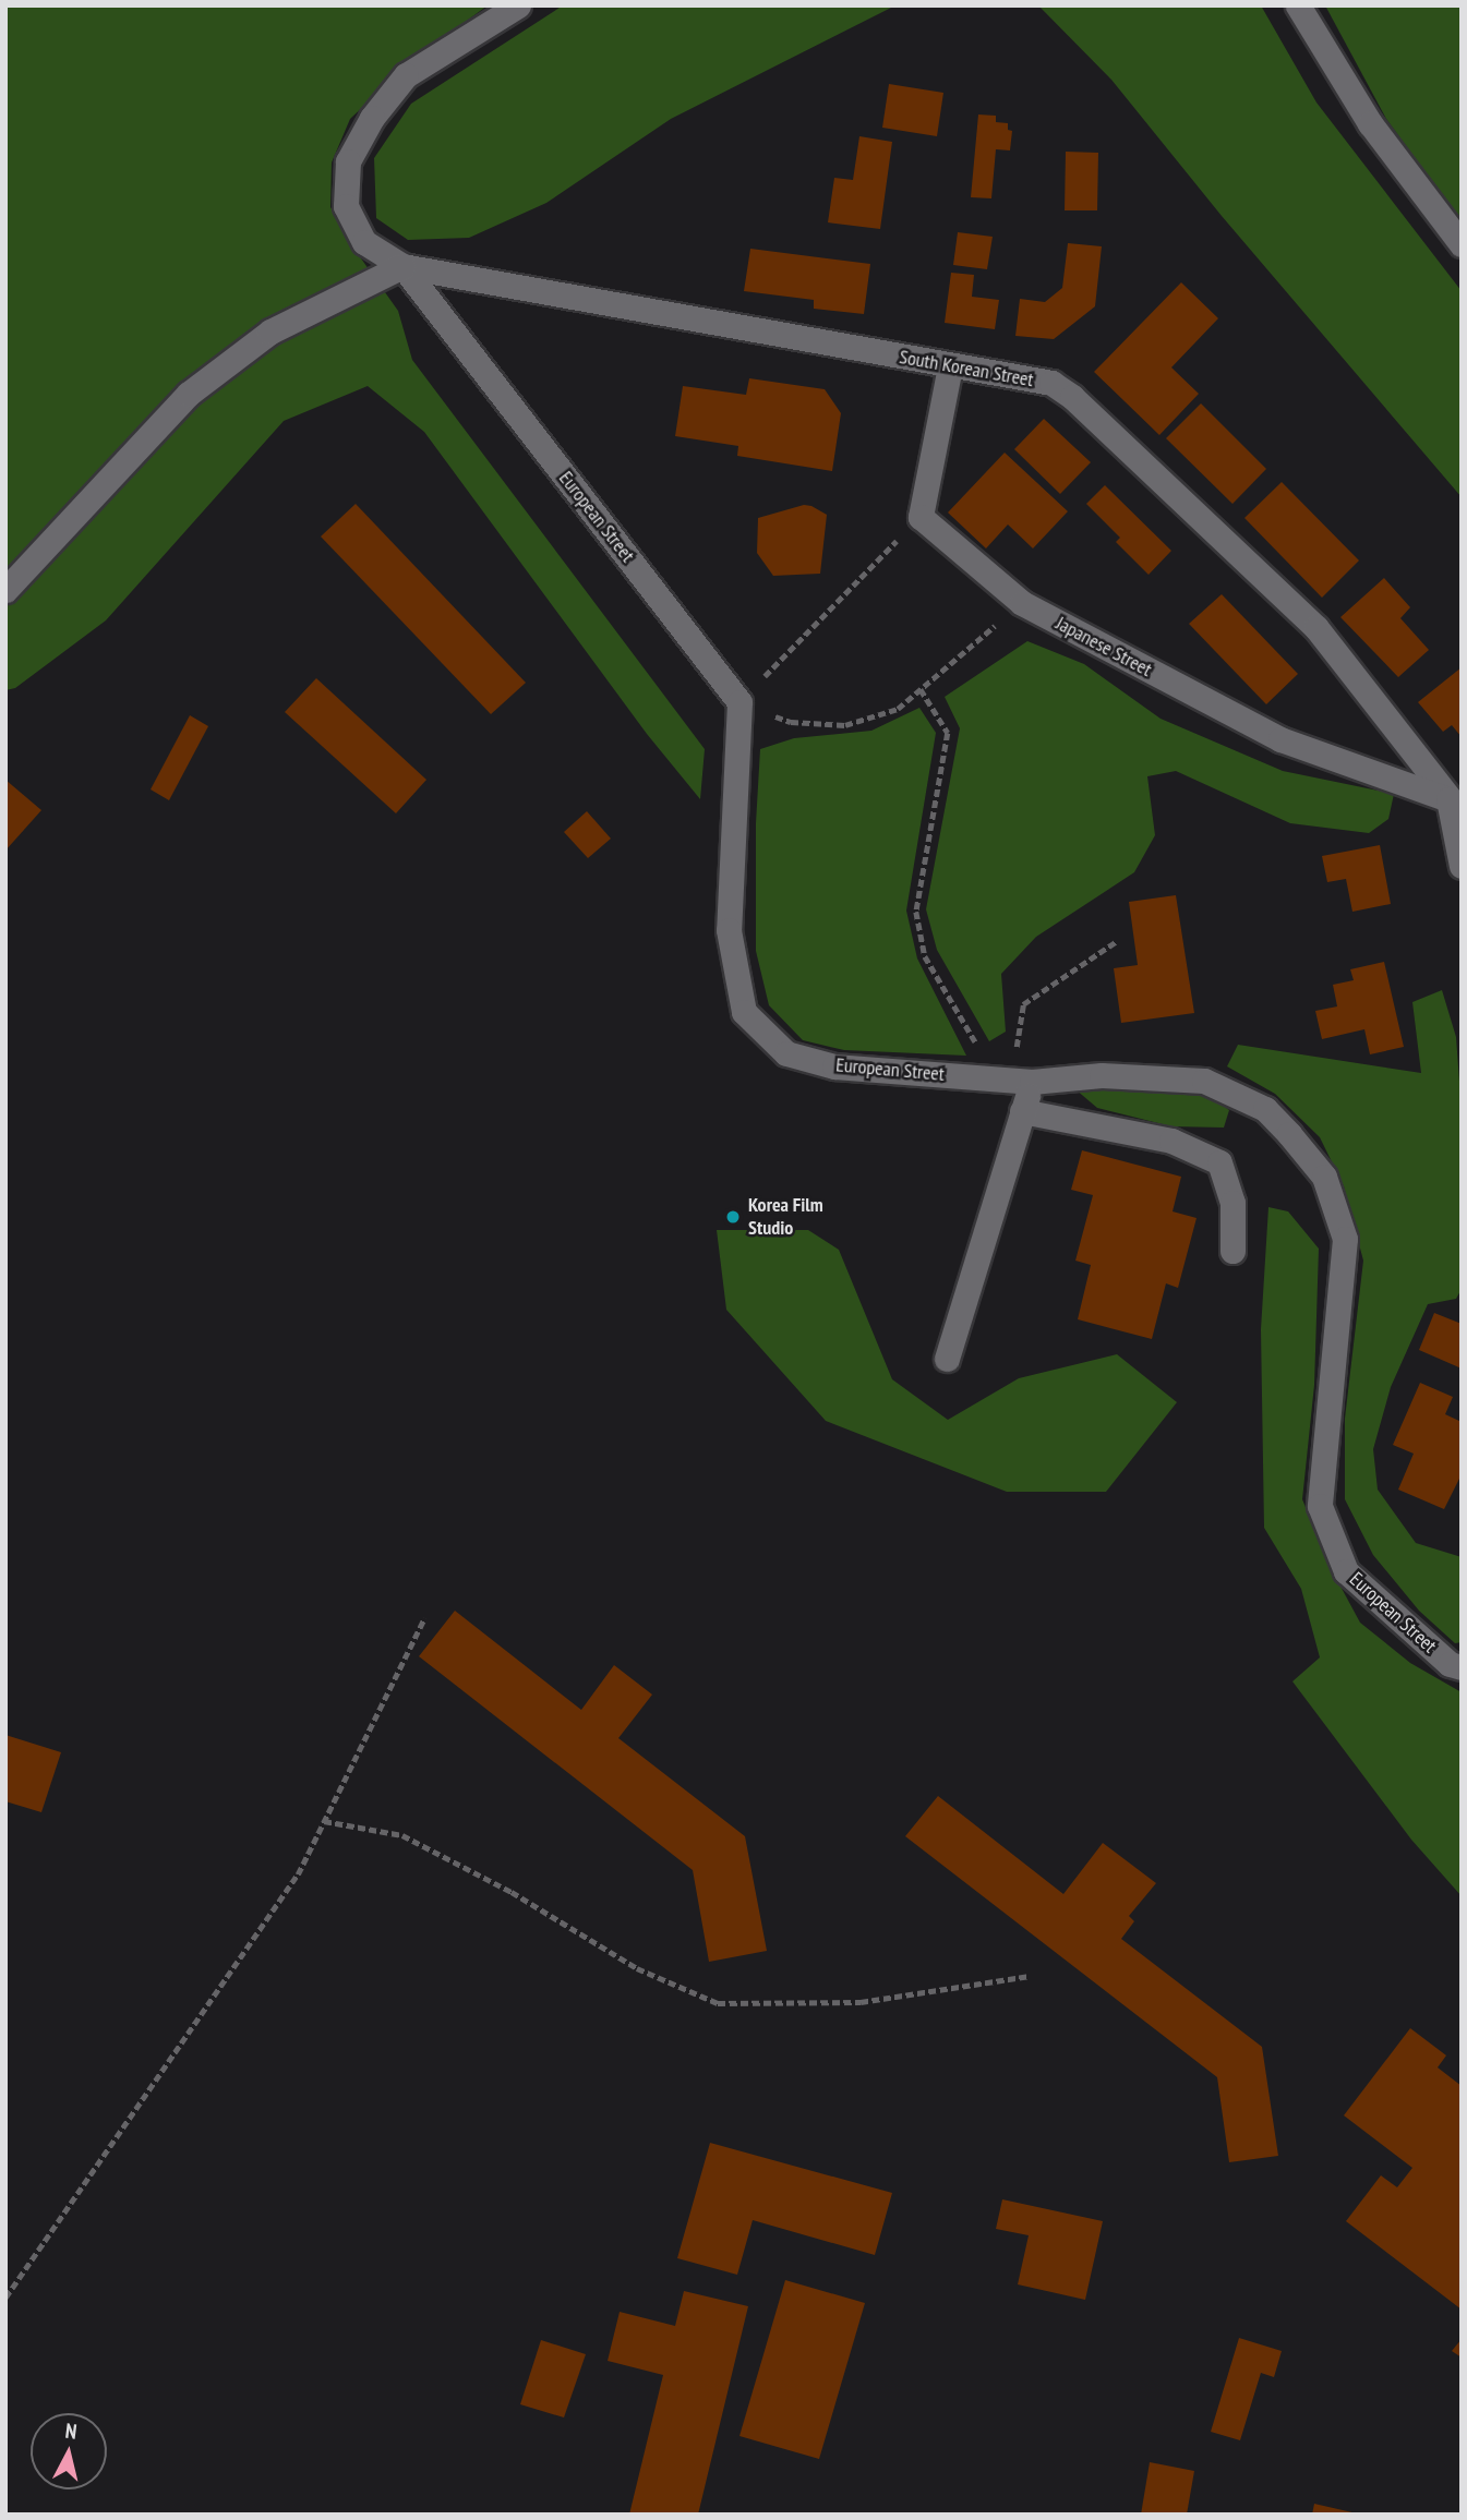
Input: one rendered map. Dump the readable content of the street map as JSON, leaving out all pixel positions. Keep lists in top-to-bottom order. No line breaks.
{"streets":{"lane":["South Korean Street","European Street","Japanese Street"]},"crossings":[["South Korean Street","European Street"],["South Korean Street","Japanese Street"]],"places":["Korea Film Studio"],"north":"top"}
